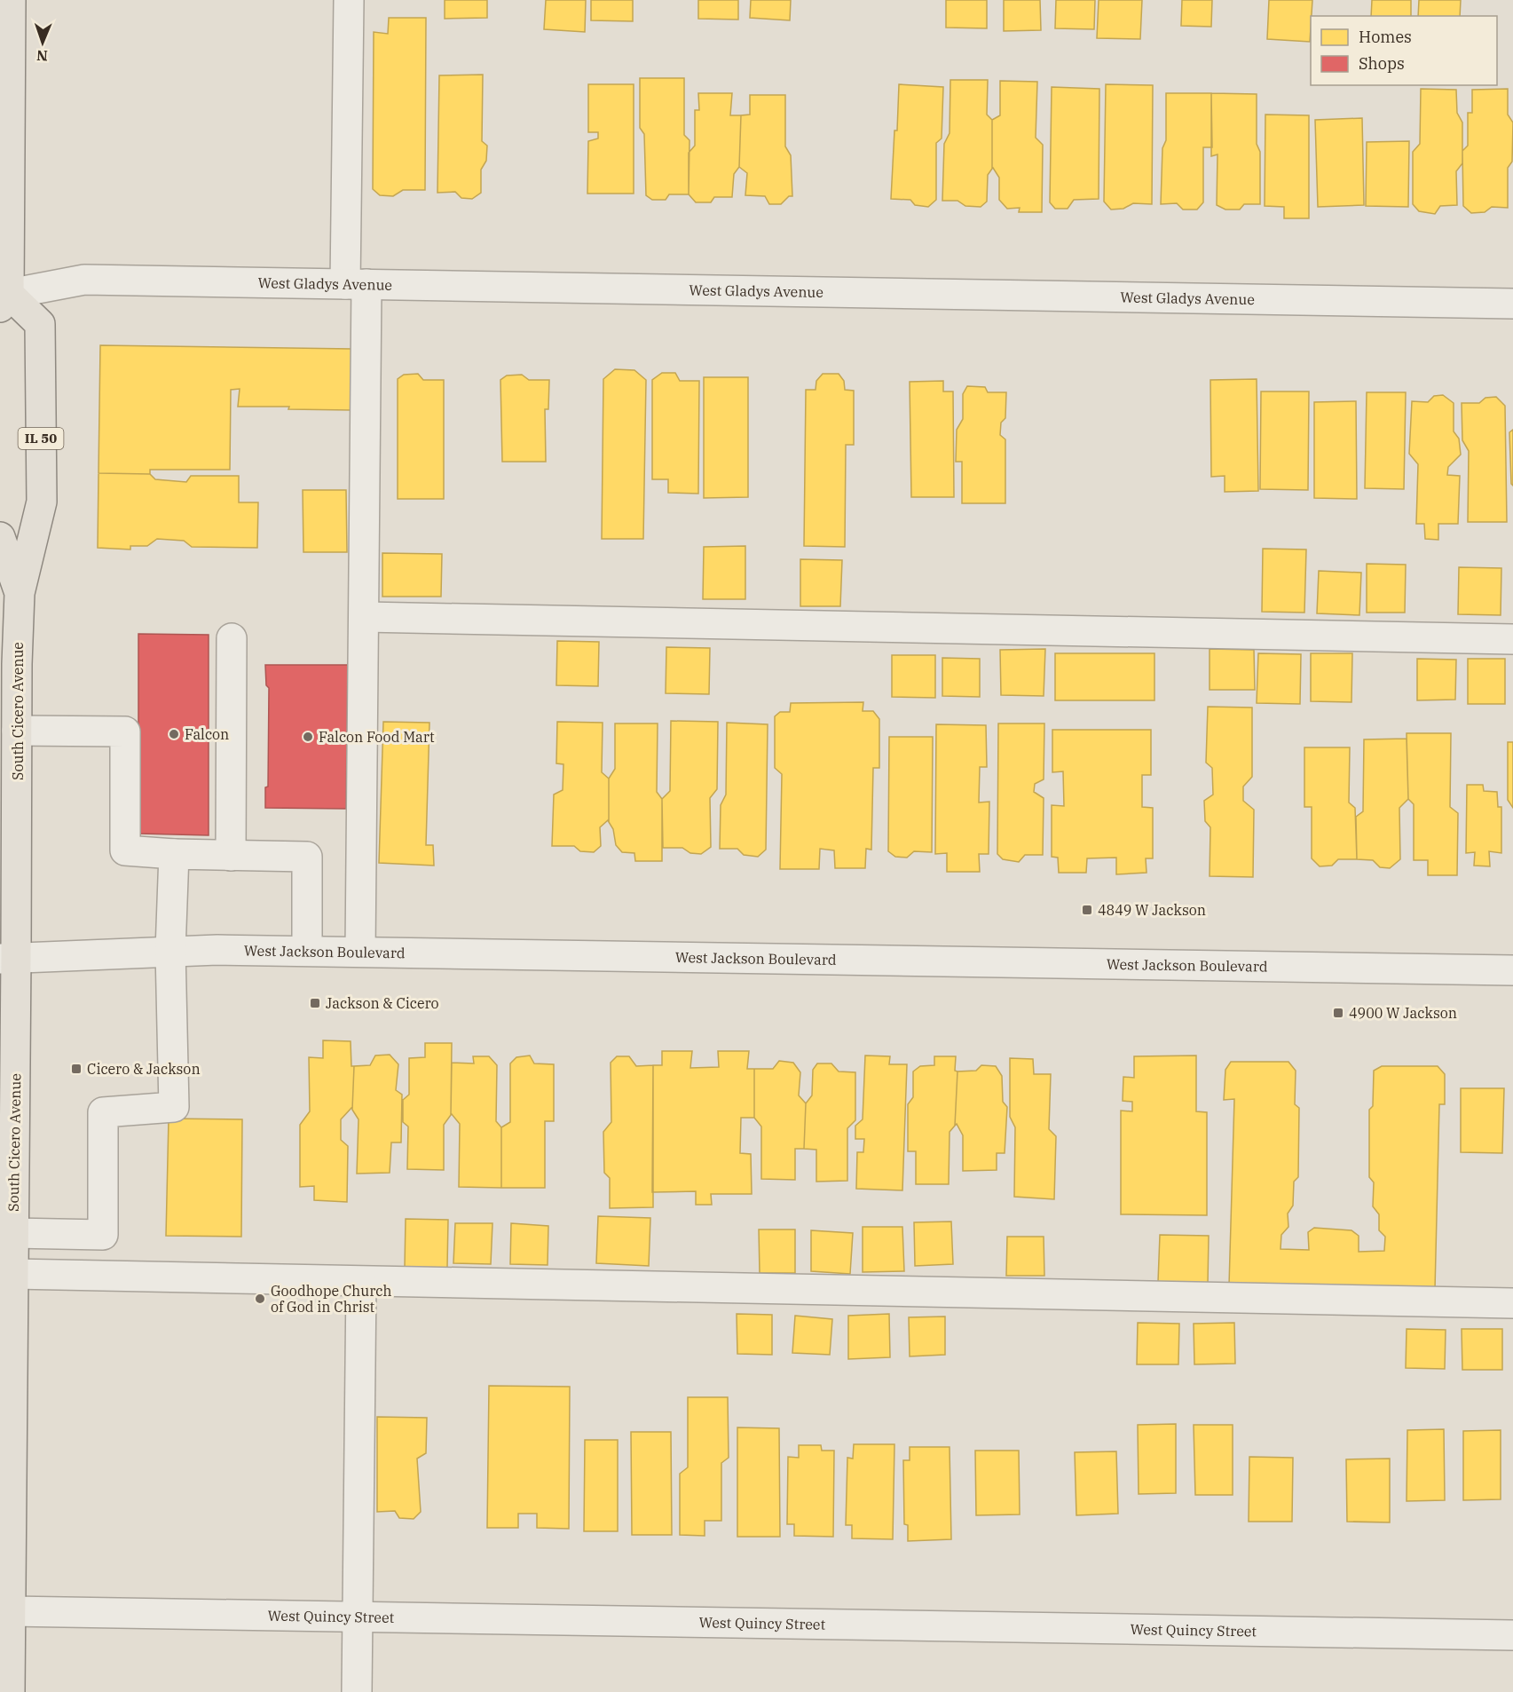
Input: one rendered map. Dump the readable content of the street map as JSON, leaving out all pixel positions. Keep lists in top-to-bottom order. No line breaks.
{"streets":{"main road":["IL 50","South Cicero Avenue"],"street":["West Gladys Avenue","West Jackson Boulevard","West Quincy Street"]},"crossings":[["West Gladys Avenue","South Cicero Avenue"],["South Cicero Avenue","West Jackson Boulevard"],["South Cicero Avenue","West Quincy Street"]],"places":{"other":["Falcon","Falcon Food Mart","Goodhope Church of God in Christ"],"transit":["4849 W Jackson","Jackson & Cicero","4900 W Jackson","Cicero & Jackson"]},"legend":["Homes","Shops"],"north":"bottom"}
